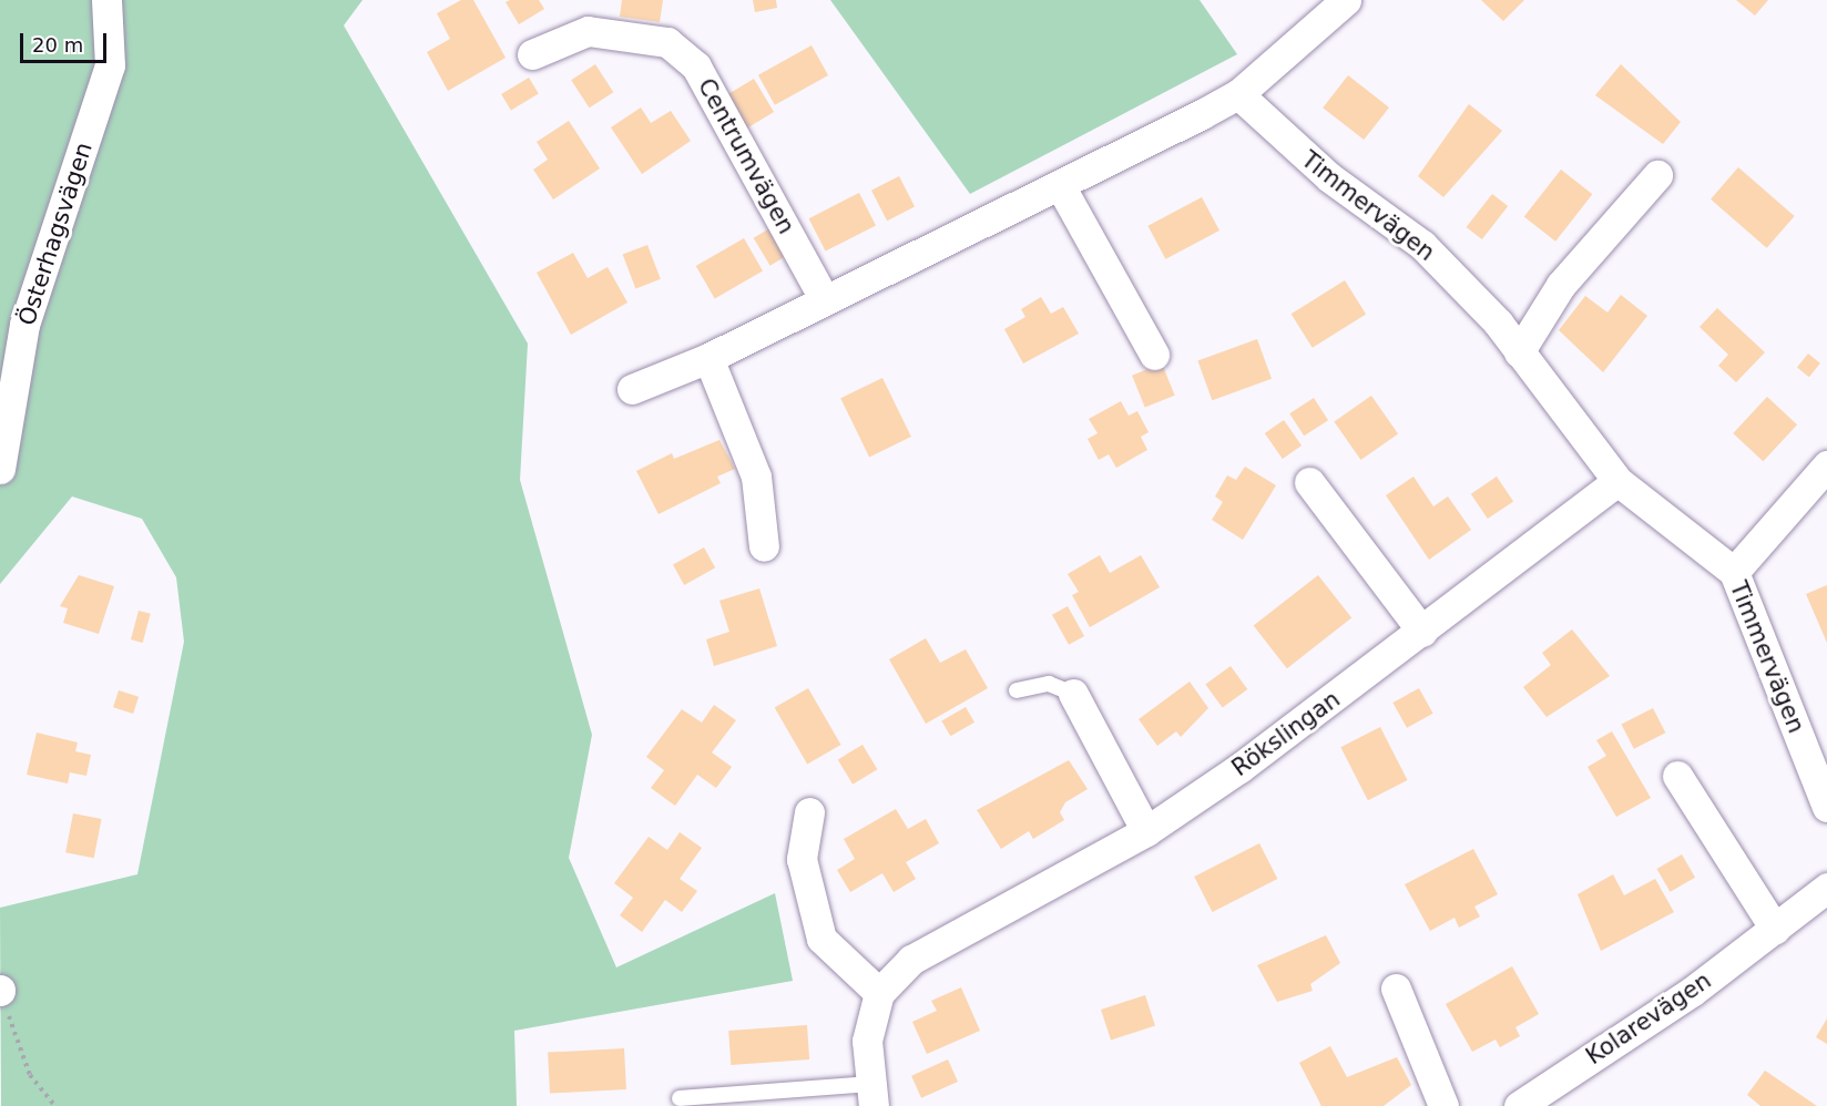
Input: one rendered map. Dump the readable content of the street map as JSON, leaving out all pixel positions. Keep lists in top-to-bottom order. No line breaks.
{"streets":{"street":["Centrumvägen","Timmervägen","Österhagsvägen","Rökslingan","Kolarevägen"]},"crossings":[["Timmervägen","Rökslingan"]],"scale_bar":"20 m"}
